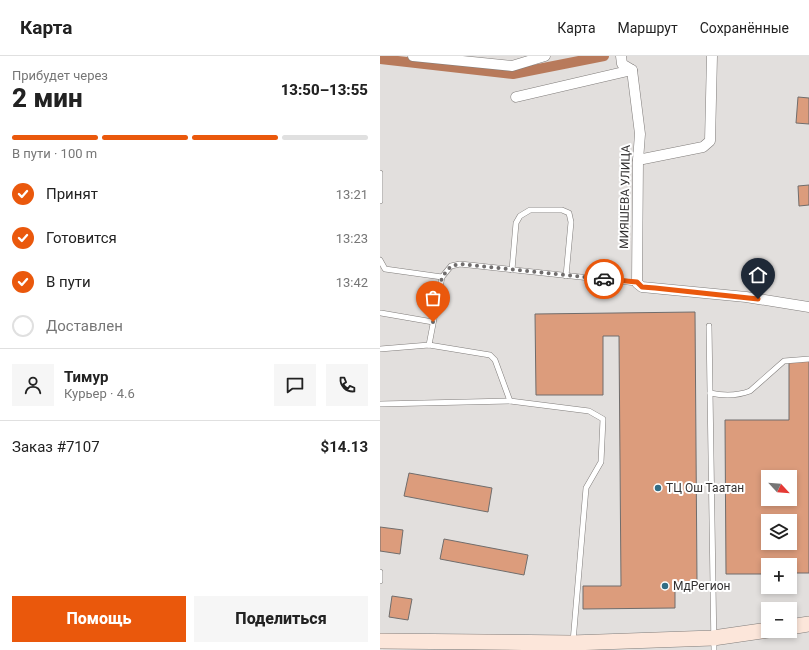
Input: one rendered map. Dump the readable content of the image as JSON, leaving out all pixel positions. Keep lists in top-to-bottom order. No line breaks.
{"streets":{"street":["МИЯШЕВА УЛИЦА"]},"places":["ТЦ Ош Таатан","МдРегион"],"north":"bottom right","page":{"header":"Карта","nav":["Карта","Маршрут","Сохранённые"],"heading":["2 мин","Прибудет через","13:50–13:55"],"panel":["Тимур","Курьер · 4.6","Заказ #7107","$14.13"],"bar":"В пути · 100 m","list":[["Принят","13:21"],["Готовится","13:23"],["В пути","13:42"],"Доставлен"],"map_buttons":["+","−"],"buttons":["Помощь","Поделиться"]}}
